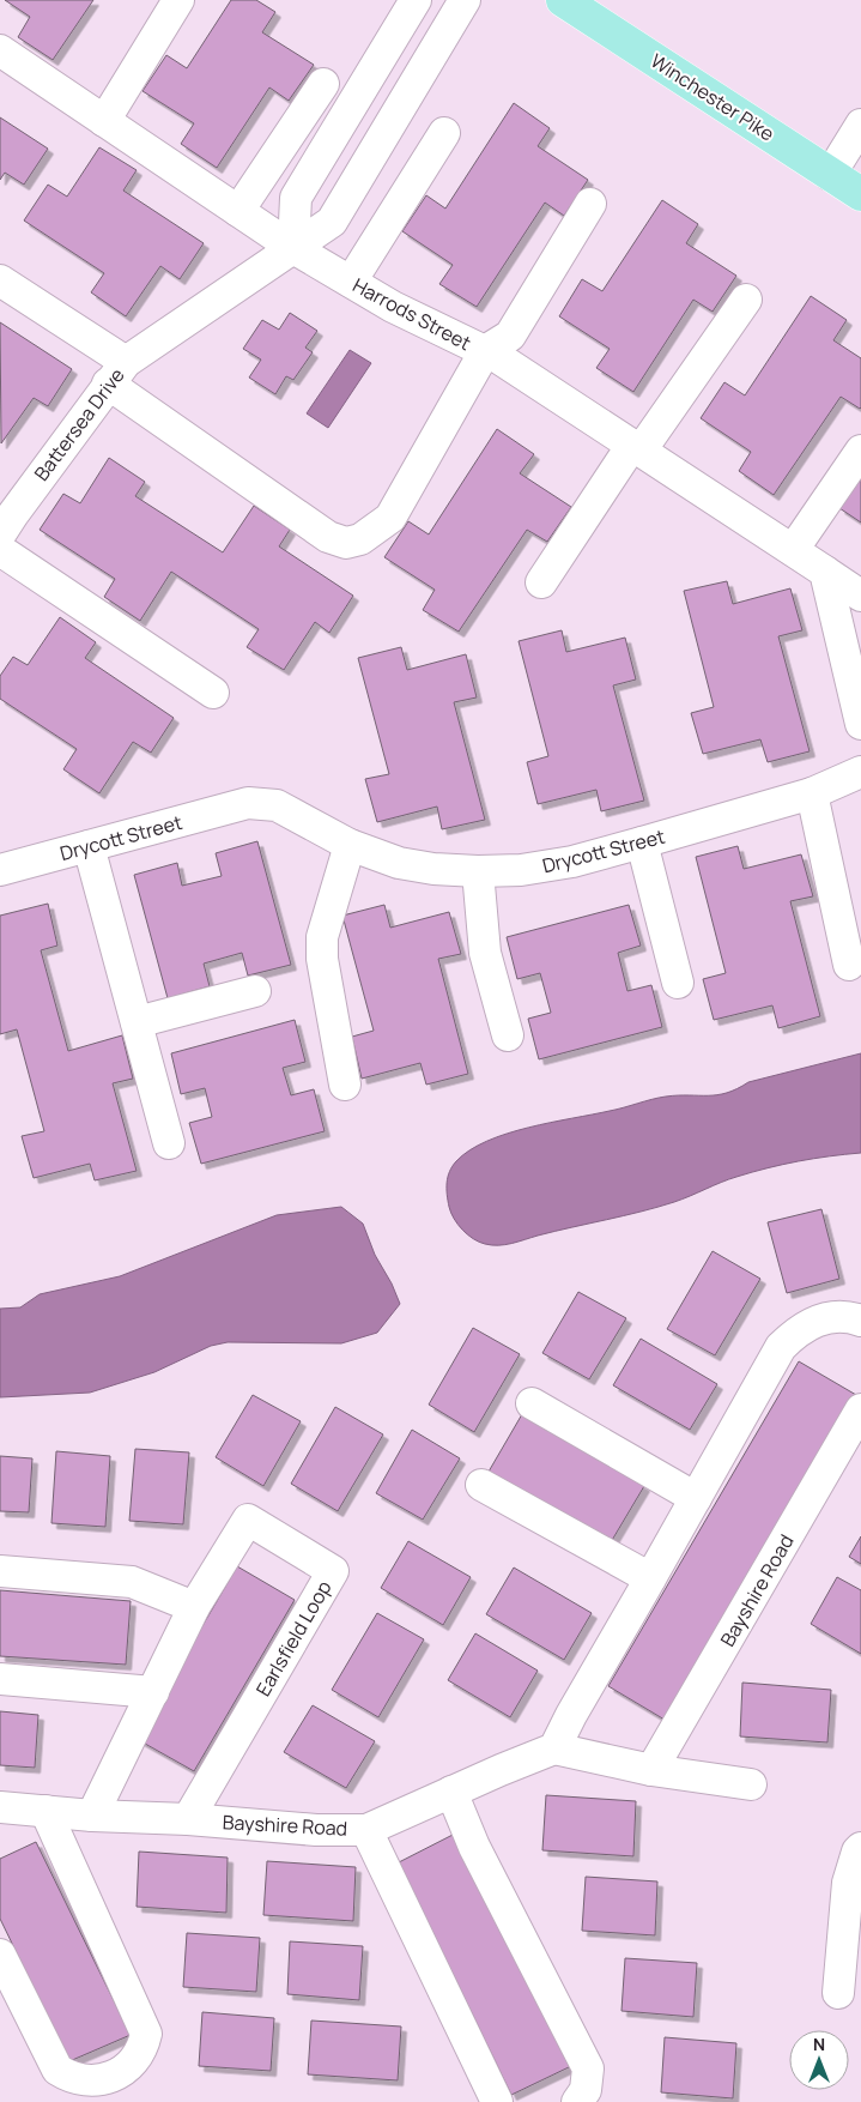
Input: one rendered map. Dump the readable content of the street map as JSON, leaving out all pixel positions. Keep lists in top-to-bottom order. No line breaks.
{"streets":{"main road":["Winchester Pike"],"street":["Harrods Street","Battersea Drive","Drycott Street","Bayshire Road","Earlsfield Loop"]},"crossings":[["Harrods Street","Battersea Drive"],["Bayshire Road","Earlsfield Loop"]],"north":"top"}
